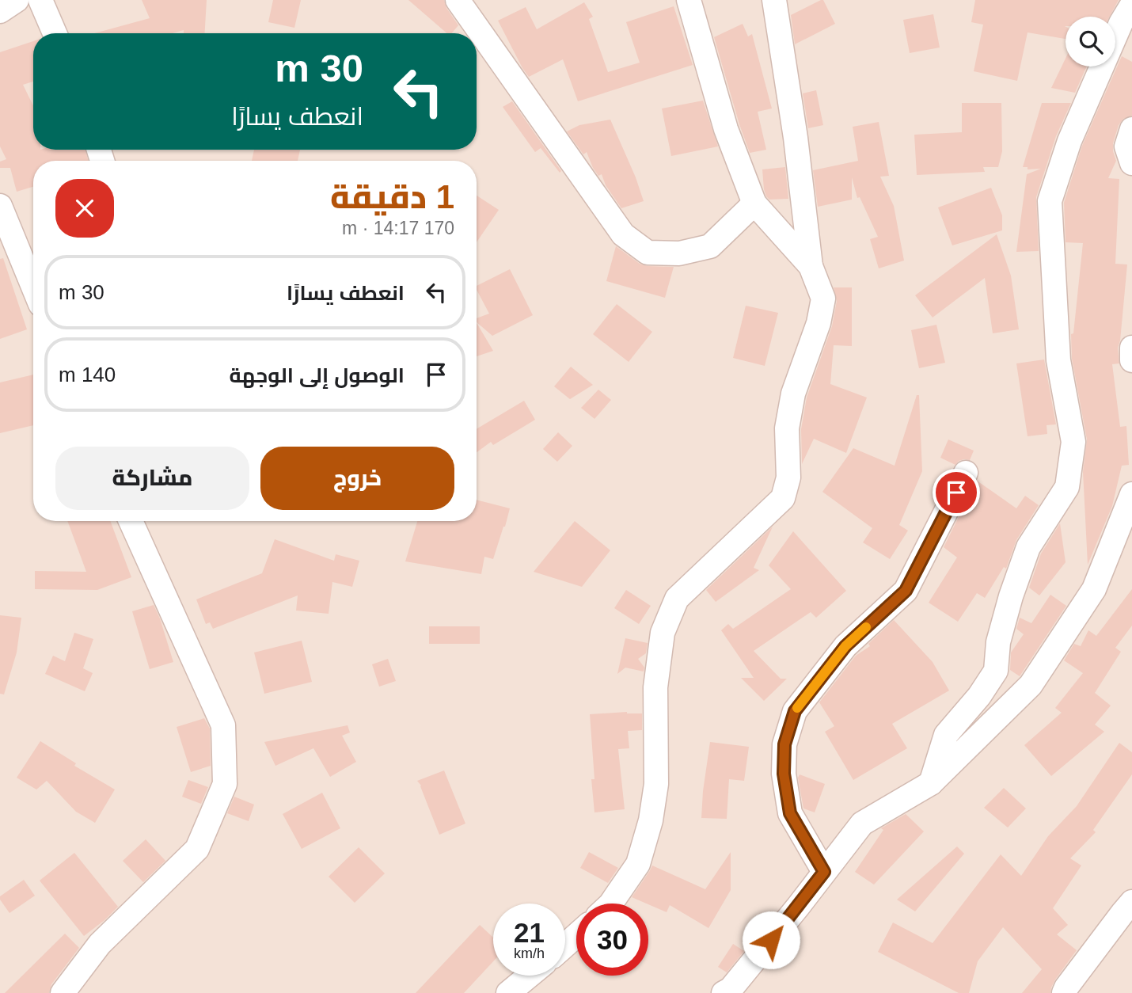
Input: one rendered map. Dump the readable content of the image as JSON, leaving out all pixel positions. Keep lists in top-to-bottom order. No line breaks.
{"page":{"turn":["30 m","انعطف يسارًا"],"heading":["1 دقيقة","170 m · 14:17"],"list":[{"name":"انعطف يسارًا","value":"30 m"},{"name":"الوصول إلى الوجهة","value":"140 m"}],"buttons":["خروج","مشاركة"],"speed":"21 km/h","limit":"30"}}
